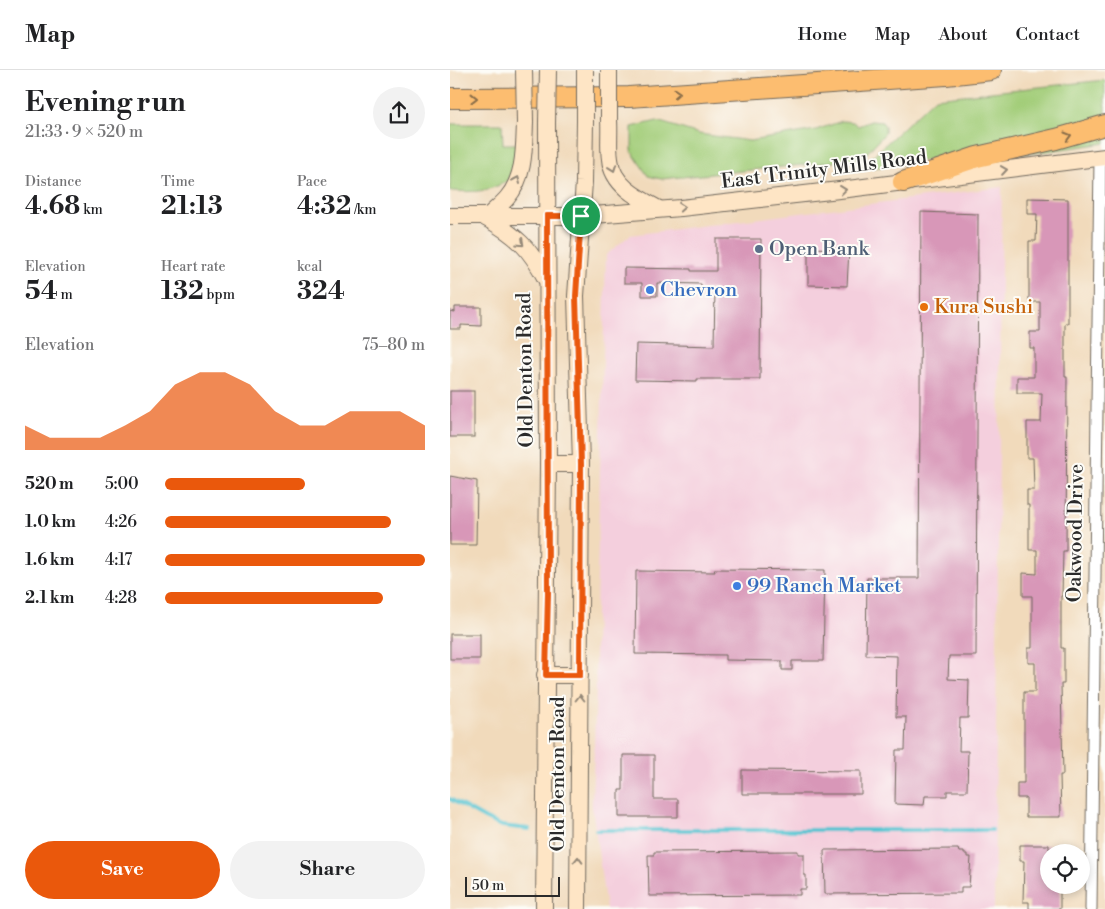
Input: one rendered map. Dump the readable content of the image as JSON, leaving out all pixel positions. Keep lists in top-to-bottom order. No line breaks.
{"streets":{"main road":["East Trinity Mills Road","Old Denton Road"],"street":["Oakwood Drive"]},"crossings":[["East Trinity Mills Road","Old Denton Road"],["East Trinity Mills Road","Oakwood Drive"]],"one_way":["East Trinity Mills Road"],"places":["Open Bank","Chevron","Kura Sushi","99 Ranch Market"],"scale_bar":"50 m","page":{"header":"Map","nav":["Home","Map","About","Contact"],"heading":["Evening run","21:33 · 9 × 520 m"],"stats":[["Distance","4.68 km"],["Time","21:13"],["Pace","4:32 /km"],["Elevation","54 m"],["Heart rate","132 bpm"],["kcal","324"]],"chart":["Elevation","75–80 m"],"list":[{"name":"520 m","note":"5:00"},{"name":"1.0 km","note":"4:26"},{"name":"1.6 km","note":"4:17"},{"name":"2.1 km","note":"4:28"}],"buttons":["Save","Share"],"scale":"50 m"}}
